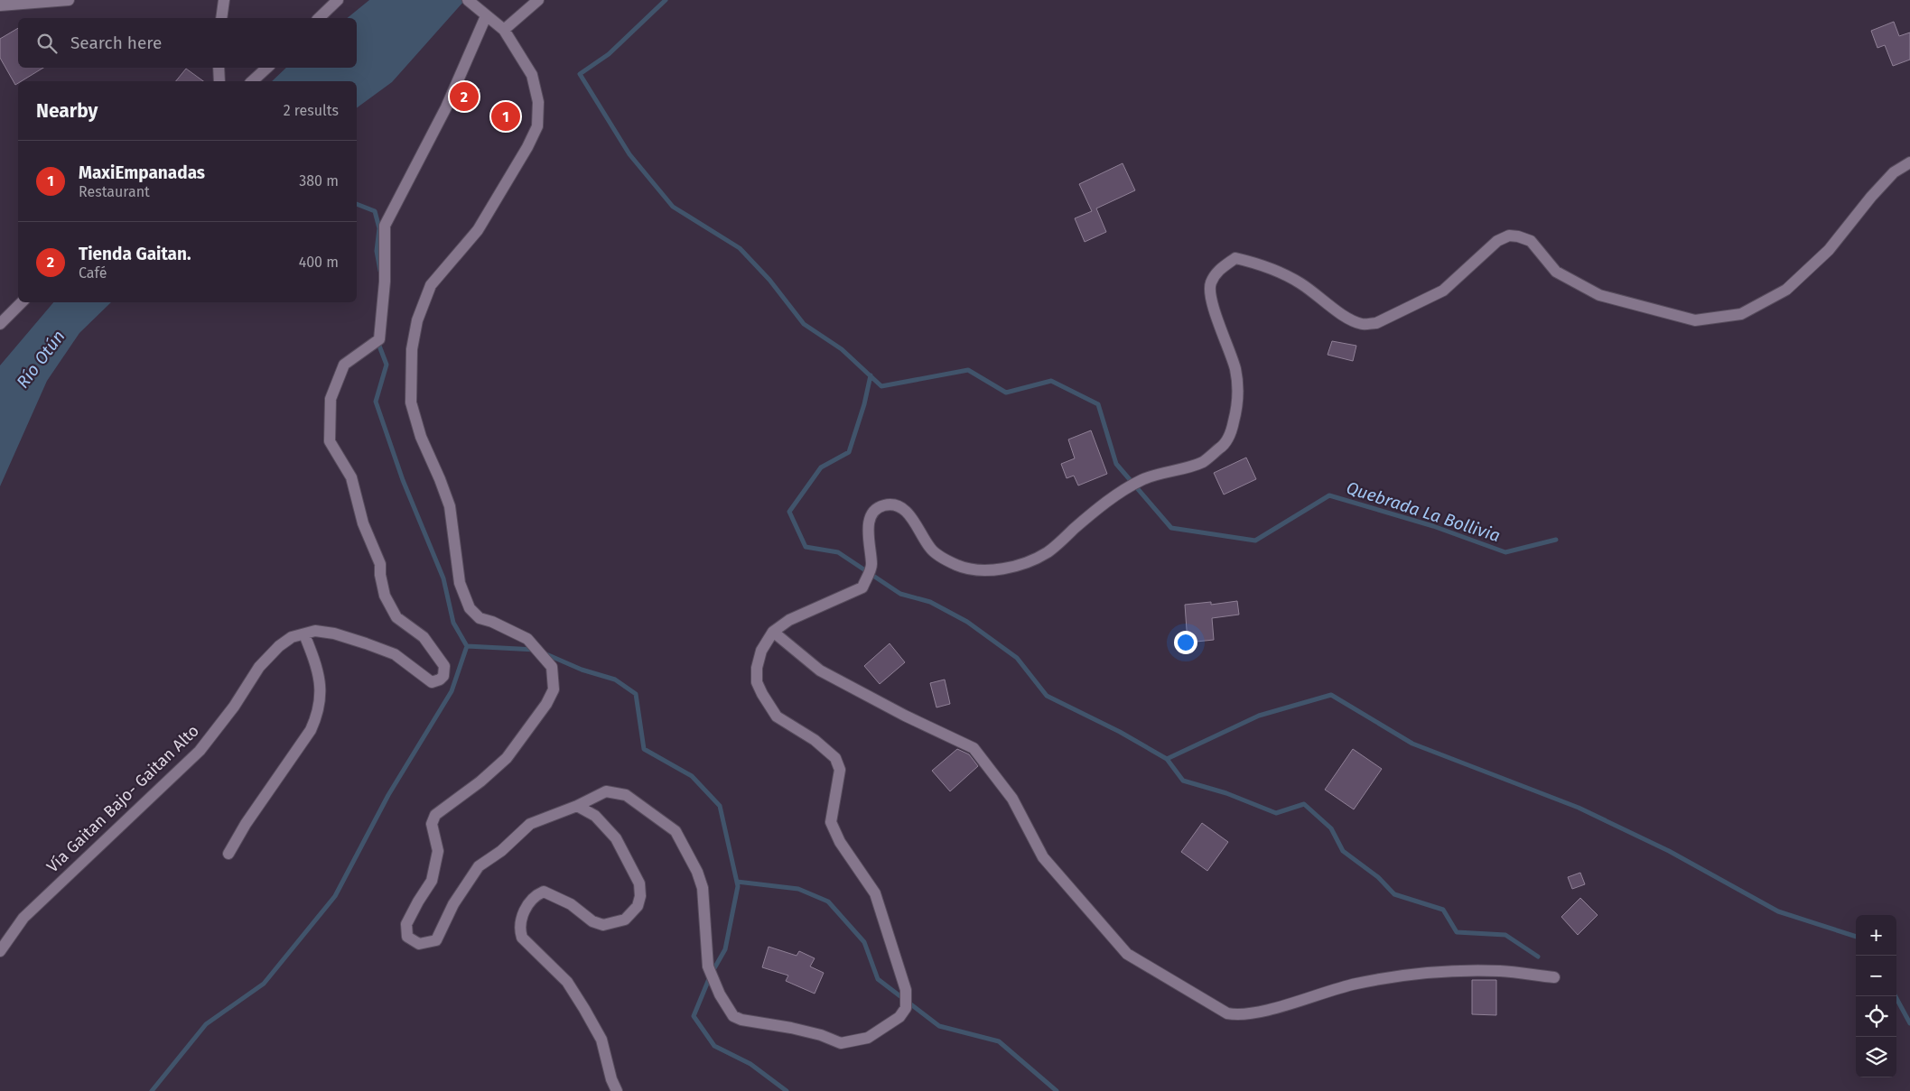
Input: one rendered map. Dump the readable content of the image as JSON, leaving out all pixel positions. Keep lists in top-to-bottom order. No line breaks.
{"streets":{"street":["Vía Gaitan Bajo- Gaitan Alto"]},"water":["Río Otún","Quebrada La Bollivia"],"page":{"search":"Search here","pins":["2","1"],"heading":["Nearby","2 results"],"list":[{"mark":"1","name":"MaxiEmpanadas","note":"Restaurant","value":"380 m"},{"mark":"2","name":"Tienda Gaitan.","note":"Café","value":"400 m"}],"map_buttons":["+","−"]}}
